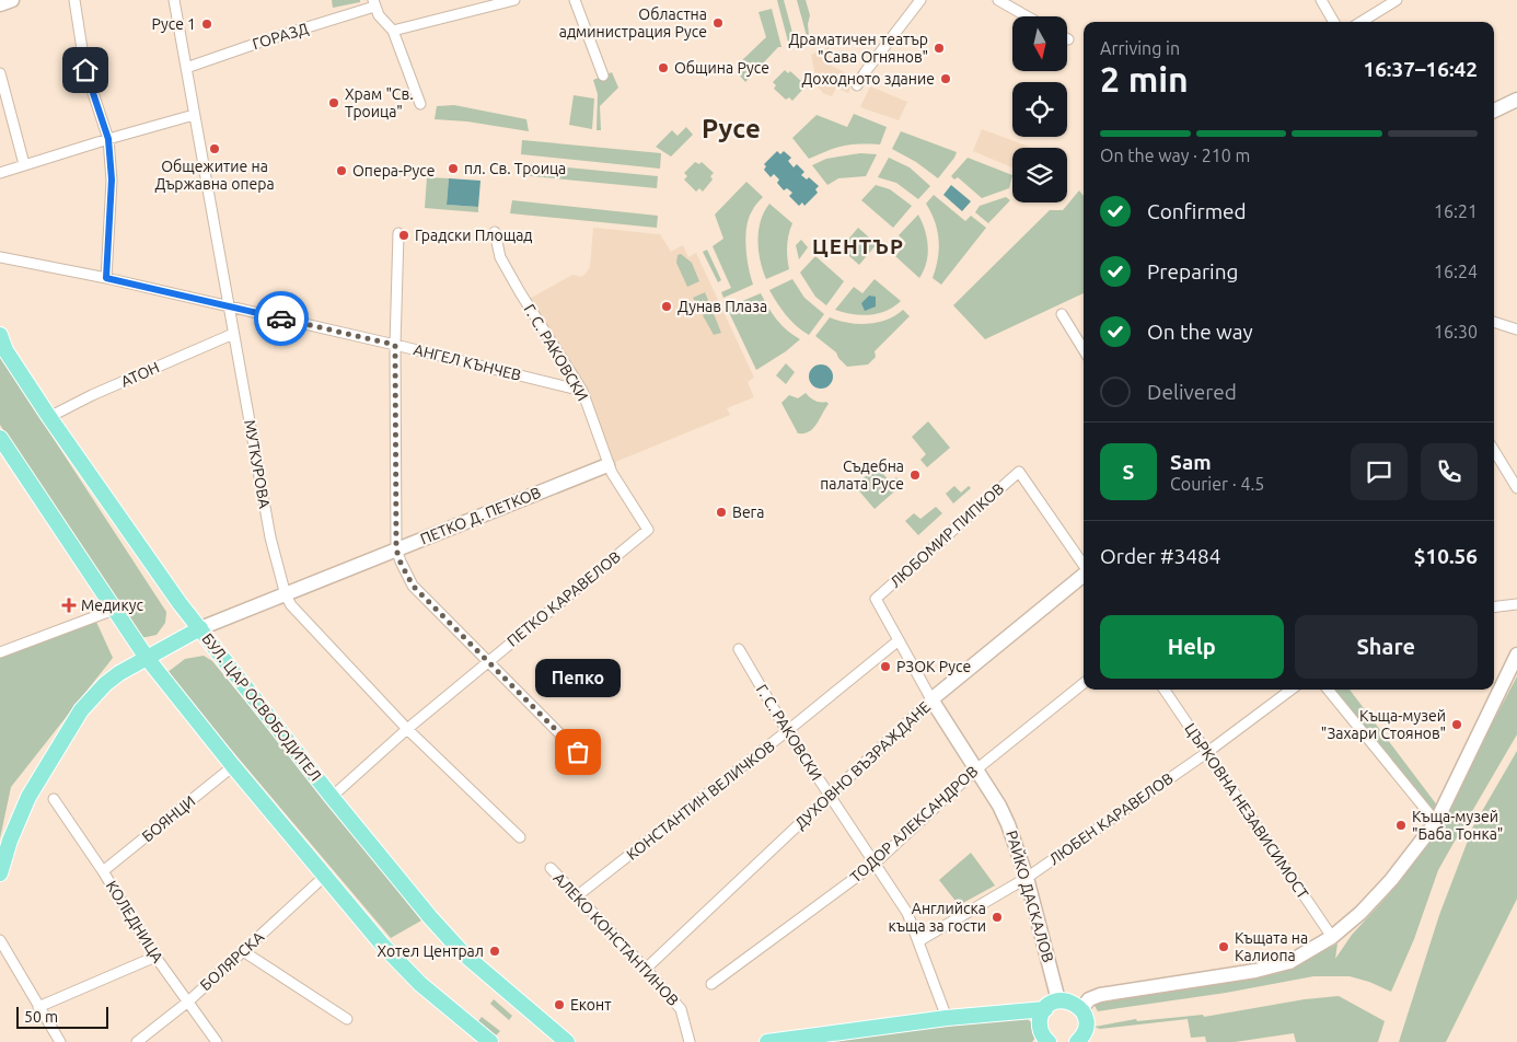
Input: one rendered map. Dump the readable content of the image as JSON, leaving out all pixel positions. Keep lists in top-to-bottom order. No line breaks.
{"streets":{"main road":["БУЛ. ЦАР ОСВОБОДИТЕЛ"],"street":["ГОРАЗД","Г. С. РАКОВСКИ","АНГЕЛ КЪНЧЕВ","АТОН","МУТКУРОВА","ПЕТКО Д. ПЕТКОВ","ЛЮБОМИР ПИПКОВ","ПЕТКО КАРАВЕЛОВ","ДУХОВНО ВЪЗРАЖДАНЕ","КОНСТАНТИН ВЕЛИЧКОВ","ЦЪРКОВНА НЕЗАВИСИМОСТ","БОЯНЦИ","ЛЮБЕН КАРАВЕЛОВ","ТОДОР АЛЕКСАНДРОВ","РАЙКО ДАСКАЛОВ","КОЛЕДНИЦА","АЛЕКО КОНСТАНТИНОВ","БОЛЯРСКА"]},"crossings":[["ГОРАЗД","МУТКУРОВА"],["Г. С. РАКОВСКИ","АНГЕЛ КЪНЧЕВ"],["Г. С. РАКОВСКИ","ПЕТКО Д. ПЕТКОВ"],["Г. С. РАКОВСКИ","ПЕТКО КАРАВЕЛОВ"],["Г. С. РАКОВСКИ","ДУХОВНО ВЪЗРАЖДАНЕ"],["Г. С. РАКОВСКИ","КОНСТАНТИН ВЕЛИЧКОВ"],["Г. С. РАКОВСКИ","ЛЮБЕН КАРАВЕЛОВ"],["Г. С. РАКОВСКИ","ТОДОР АЛЕКСАНДРОВ"],["АНГЕЛ КЪНЧЕВ","МУТКУРОВА"],["АТОН","МУТКУРОВА"],["АТОН","БУЛ. ЦАР ОСВОБОДИТЕЛ"],["МУТКУРОВА","ПЕТКО Д. ПЕТКОВ"],["МУТКУРОВА","ПЕТКО КАРАВЕЛОВ"],["ПЕТКО Д. ПЕТКОВ","БУЛ. ЦАР ОСВОБОДИТЕЛ"],["ЛЮБОМИР ПИПКОВ","РАЙКО ДАСКАЛОВ"],["ПЕТКО КАРАВЕЛОВ","БУЛ. ЦАР ОСВОБОДИТЕЛ"],["ДУХОВНО ВЪЗРАЖДАНЕ","РАЙКО ДАСКАЛОВ"],["ДУХОВНО ВЪЗРАЖДАНЕ","АЛЕКО КОНСТАНТИНОВ"],["КОНСТАНТИН ВЕЛИЧКОВ","РАЙКО ДАСКАЛОВ"],["КОНСТАНТИН ВЕЛИЧКОВ","АЛЕКО КОНСТАНТИНОВ"],["ЦЪРКОВНА НЕЗАВИСИМОСТ","ЛЮБЕН КАРАВЕЛОВ"],["БОЯНЦИ","КОЛЕДНИЦА"],["ЛЮБЕН КАРАВЕЛОВ","РАЙКО ДАСКАЛОВ"],["ТОДОР АЛЕКСАНДРОВ","РАЙКО ДАСКАЛОВ"],["КОЛЕДНИЦА","БОЛЯРСКА"]],"districts":["Русе","ЦЕНТЪР"],"places":{"other":["Областна администрация Русе","Русе 1","Драматичен театър \"Сава Огнянов\"","Община Русе","Доходното здание","Храм \"Св. Троица\"","Общежитие на Държавна опера","пл. Св. Троица","Опера-Русе","Градски Площад","Дунав Плаза","Съдебна палата Русе","Вега","РЗОК Русе","Къща-музей \"Захари Стоянов\"","Пепко","Къща-музей \"Баба Тонка\"","Aнглийска къща за гости","Къщата на Калиопа","Хотел Централ","Еконт"],"health":["Медикус"]},"scale_bar":"50 m","north":"bottom","page":{"heading":["2 min","Arriving in","16:37–16:42"],"panel":["Sam","Courier · 4.5","Order #3484","$10.56"],"bar":"On the way · 210 m","list":[["Confirmed","16:21"],["Preparing","16:24"],["On the way","16:30"],"Delivered"],"round":"S","buttons":["Help","Share"],"bubble":"Пепко","scale":"50 m"}}
